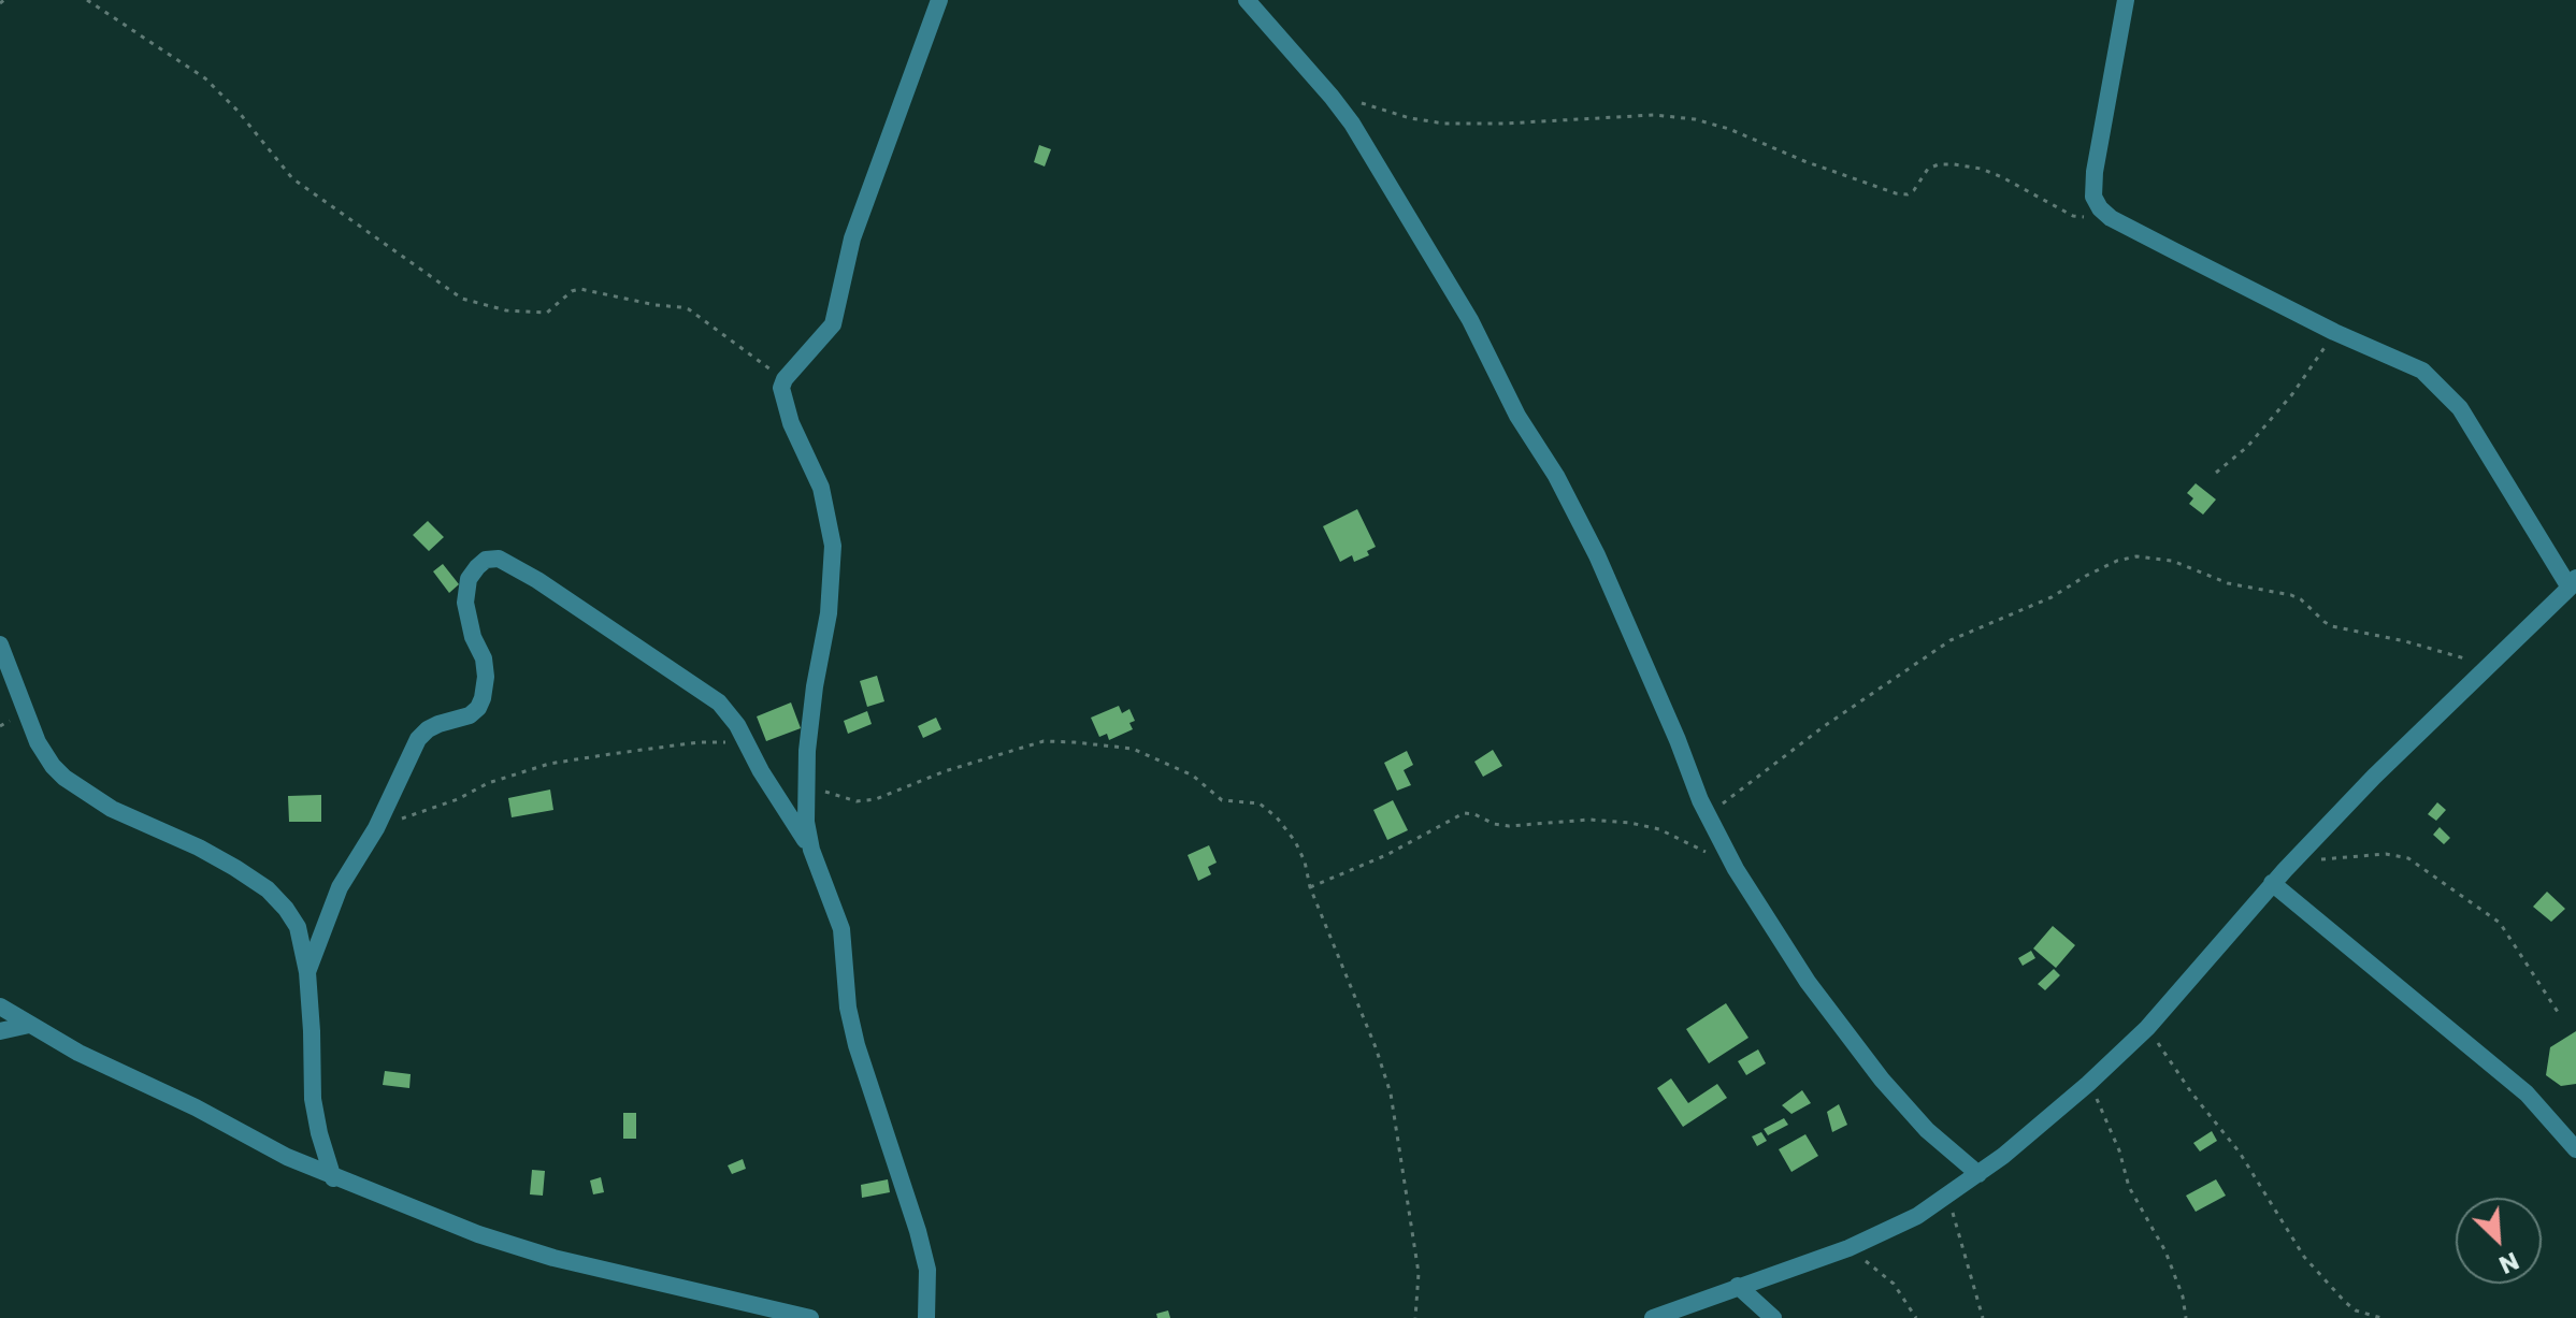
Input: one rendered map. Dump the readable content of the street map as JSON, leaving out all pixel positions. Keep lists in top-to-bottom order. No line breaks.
{"north":"bottom right"}
